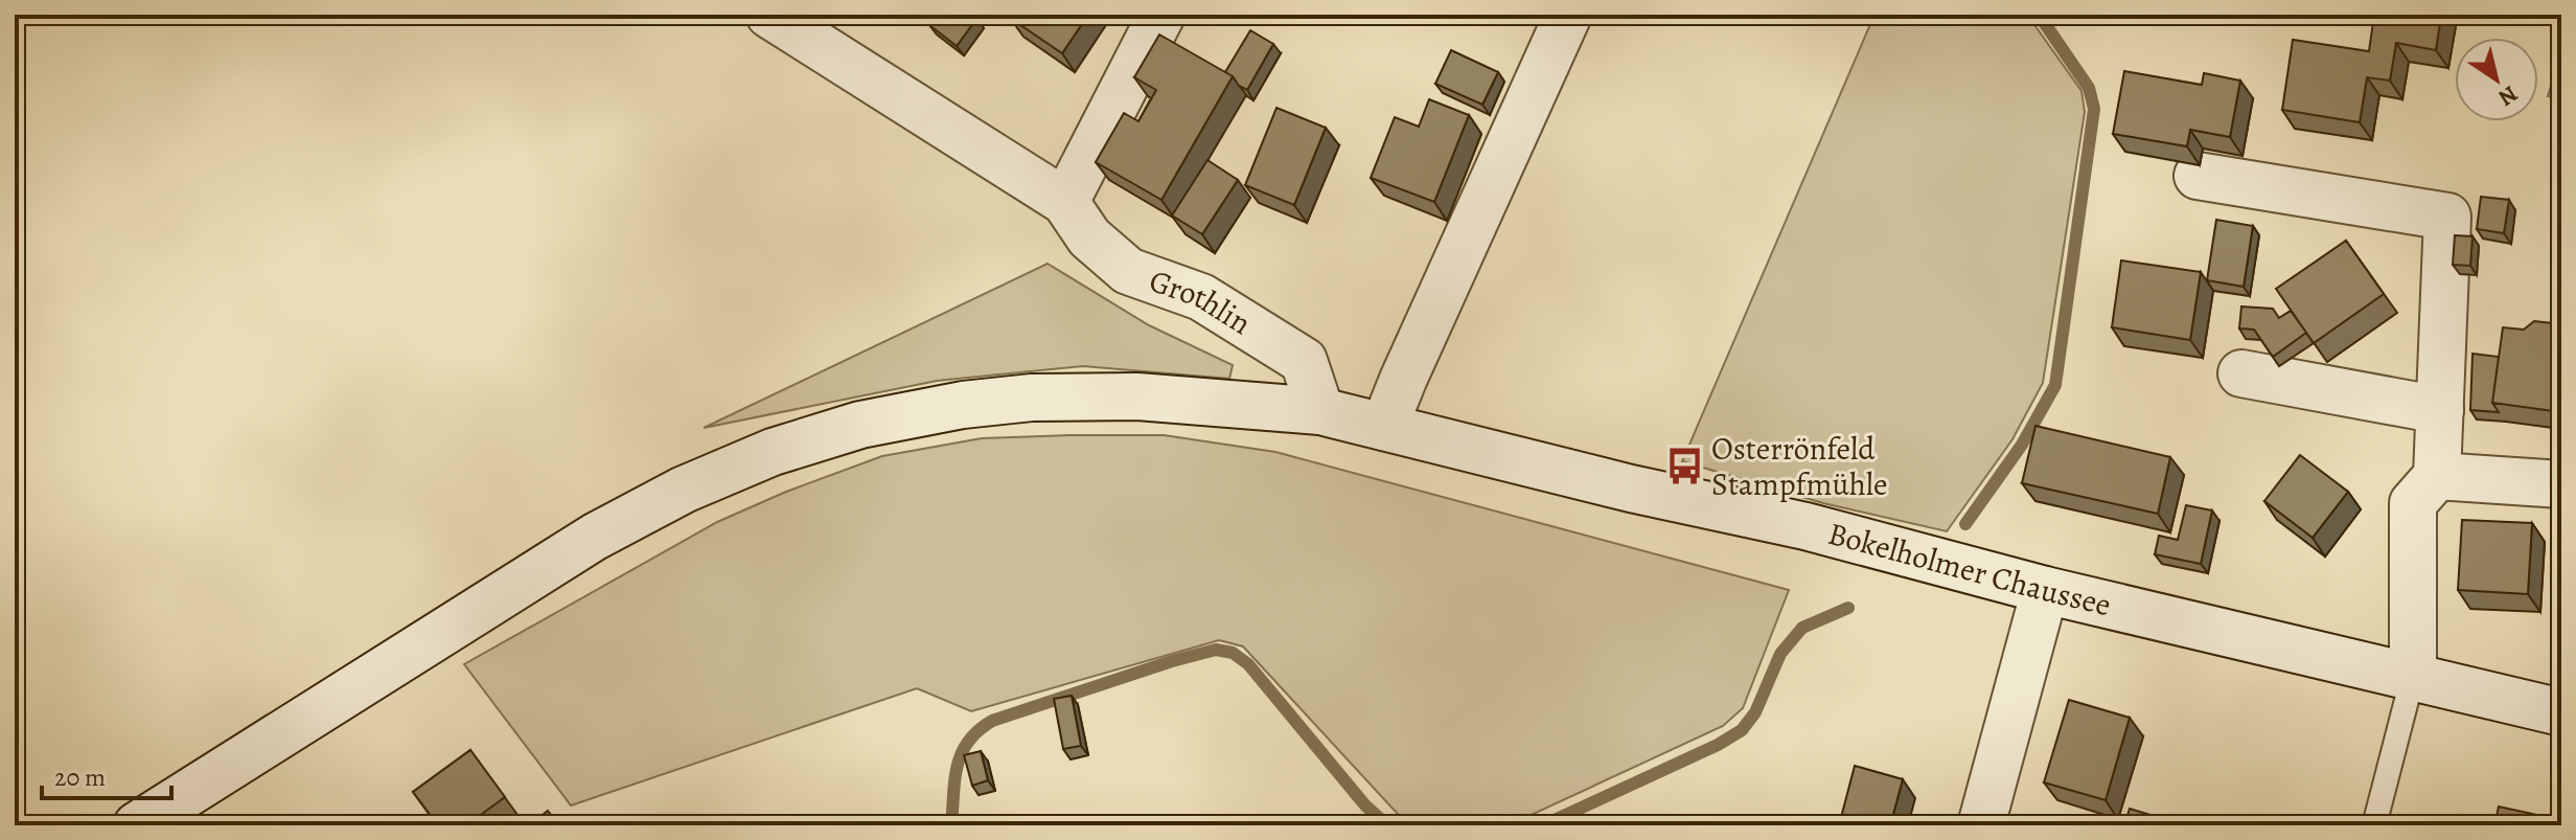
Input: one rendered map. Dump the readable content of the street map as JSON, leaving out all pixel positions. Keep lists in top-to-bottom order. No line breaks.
{"streets":{"street":["Grothlin","Bokelholmer Chaussee"]},"crossings":[["Grothlin","Bokelholmer Chaussee"]],"places":{"bus stop":["Osterrönfeld Stampfmühle"]},"scale_bar":"20 m","north":"bottom right"}
